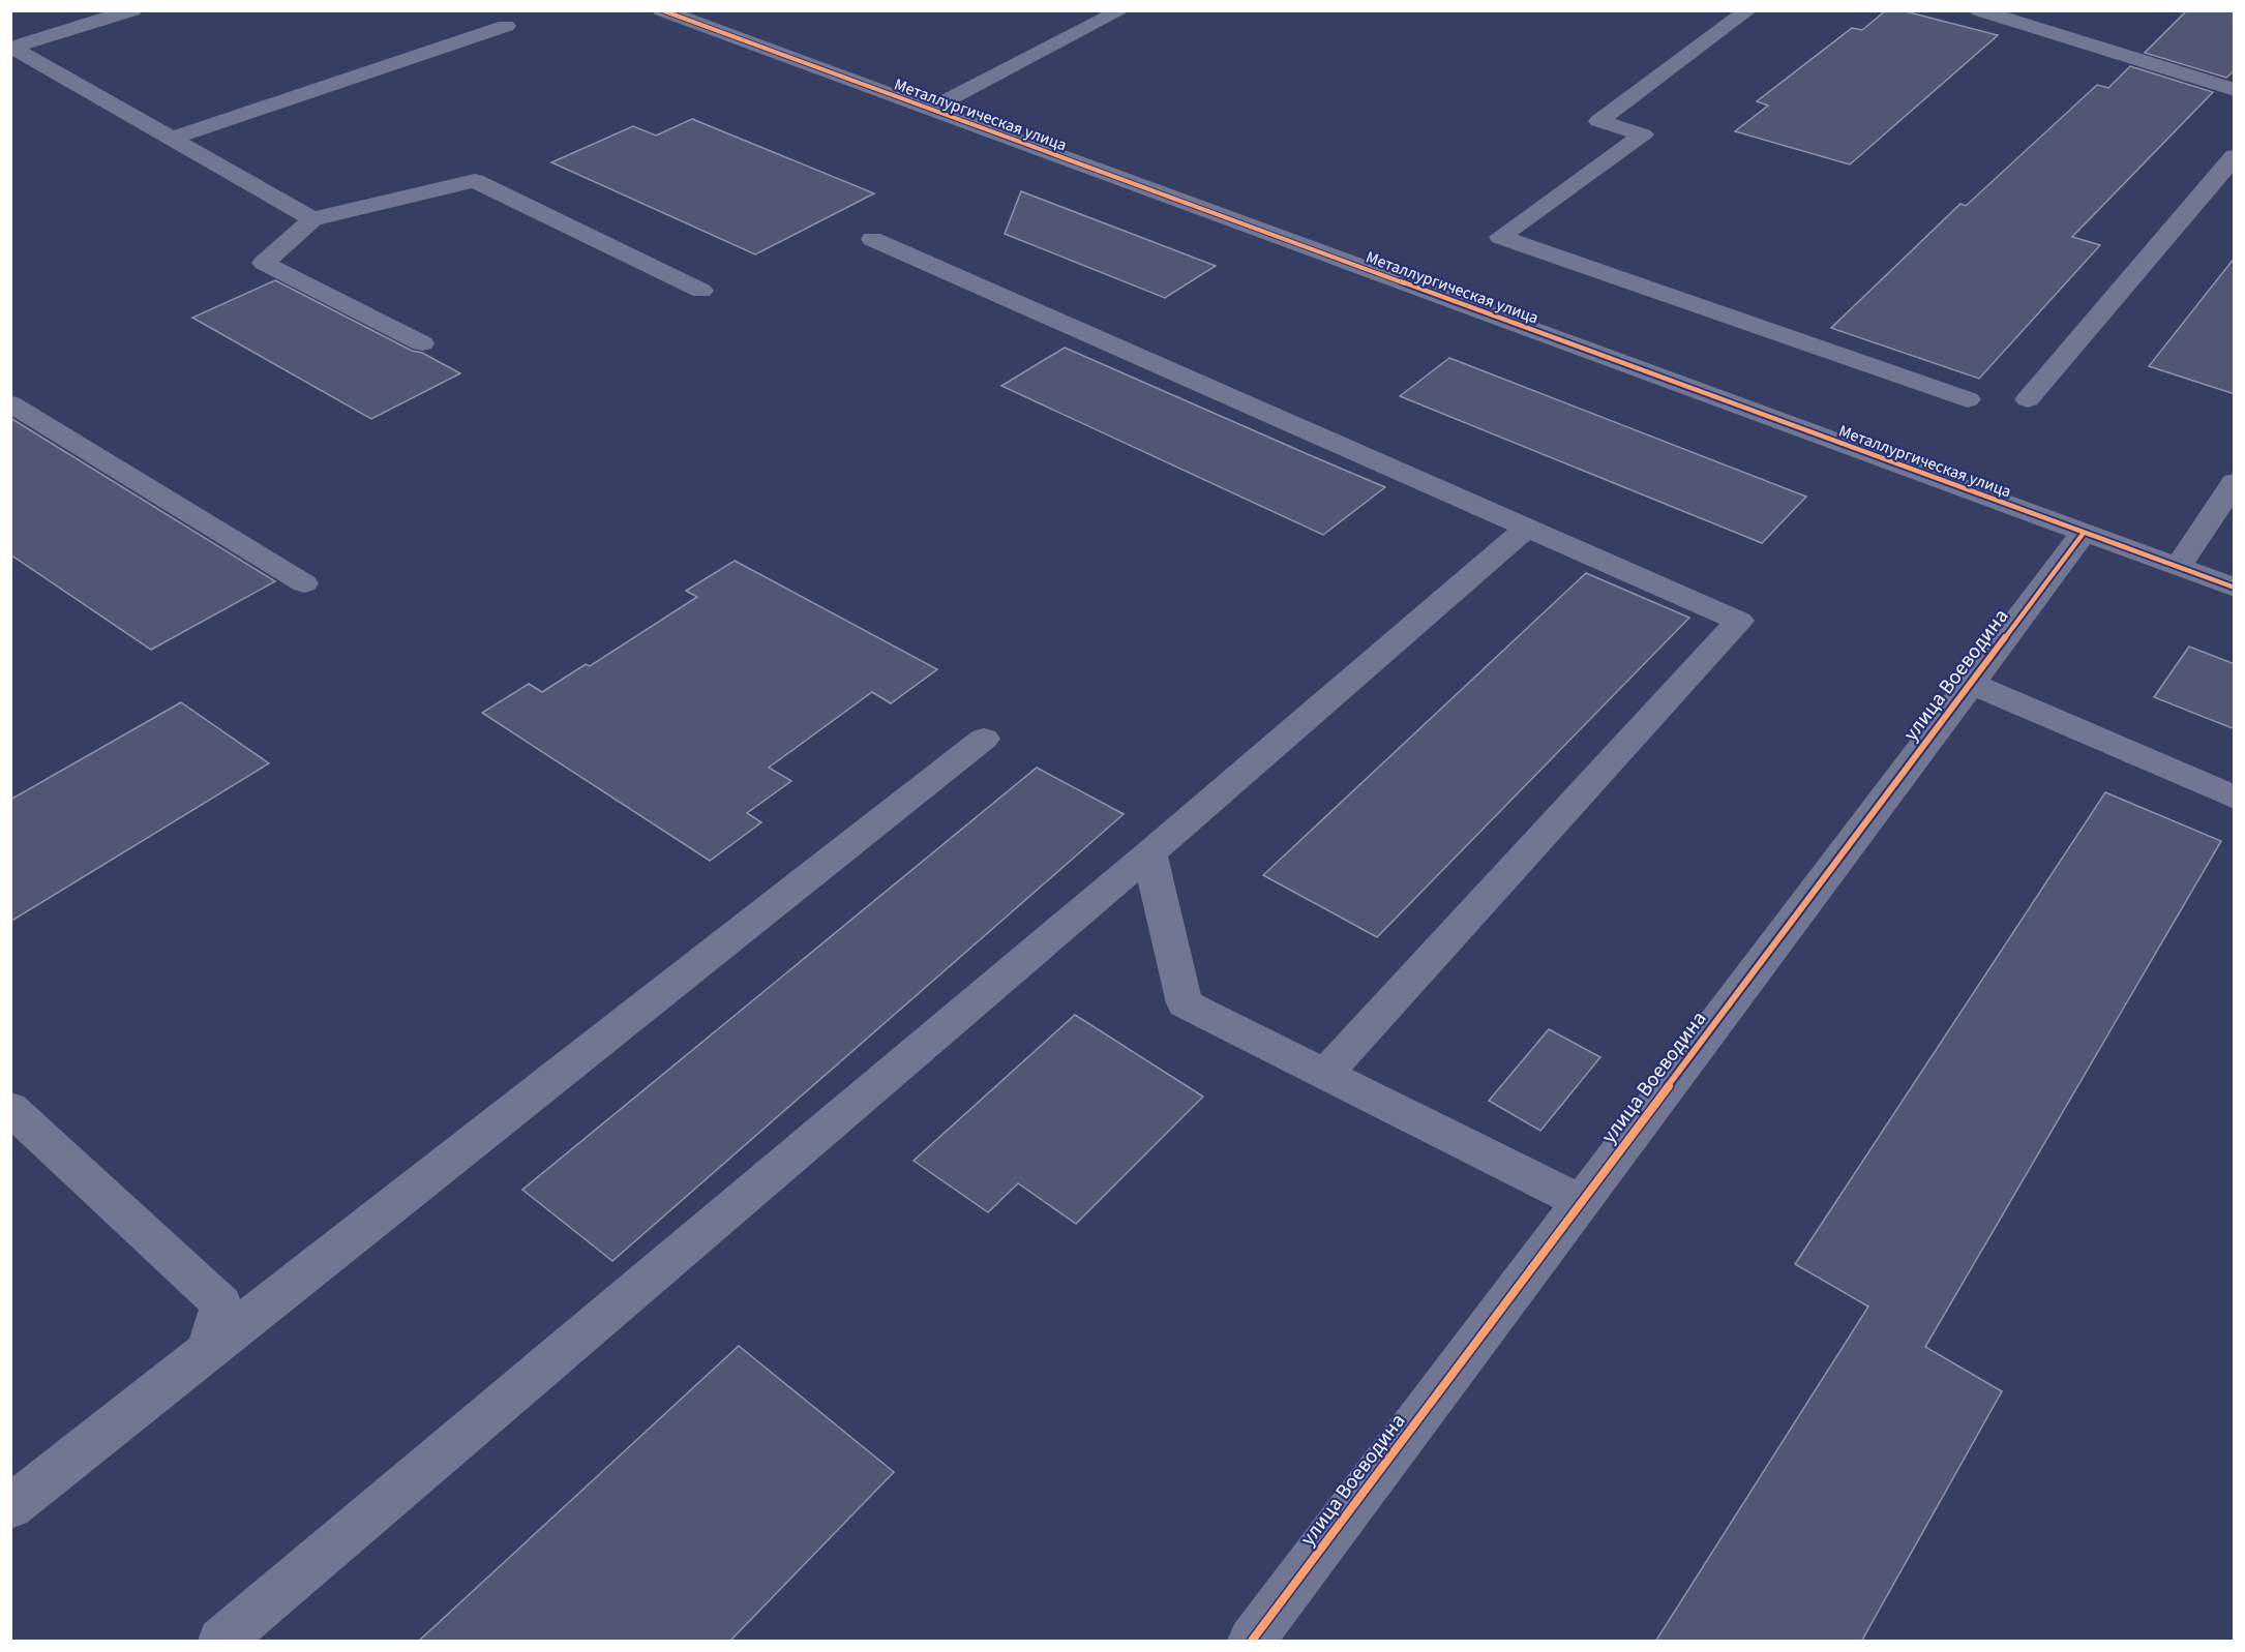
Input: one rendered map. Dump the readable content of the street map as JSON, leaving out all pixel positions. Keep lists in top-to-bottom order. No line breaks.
{"streets":{"street":["Металлургическая улица","улица Воеводина"]},"crossings":[["Металлургическая улица","улица Воеводина"]]}
